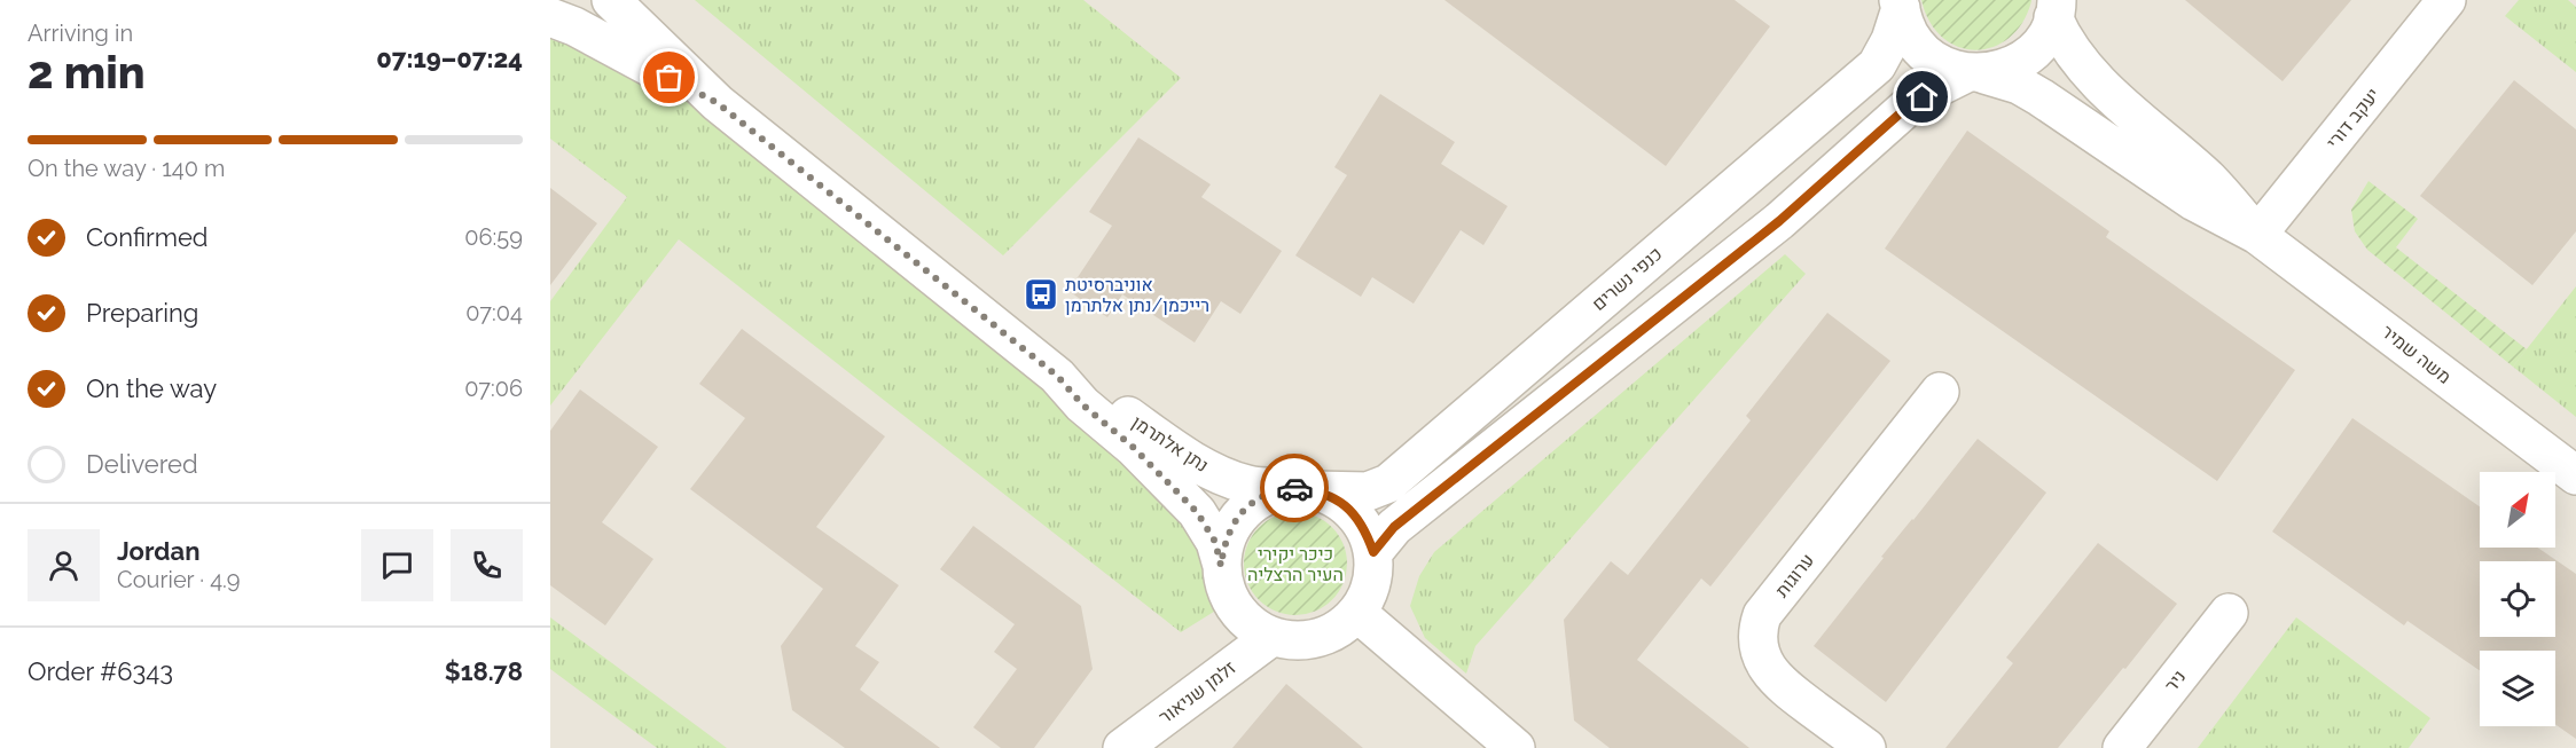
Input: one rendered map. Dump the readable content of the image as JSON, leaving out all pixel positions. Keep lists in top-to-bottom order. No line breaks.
{"streets":{"street":["יעקב דורי","כנפי נשרים","משה שמיר","נתן אלתרמן","ערוגות","ניר","זלמן שניאור"]},"crossings":[["יעקב דורי","משה שמיר"],["כנפי נשרים","משה שמיר"],["כנפי נשרים","נתן אלתרמן"],["כנפי נשרים","זלמן שניאור"],["נתן אלתרמן","זלמן שניאור"]],"parks":["כיכר יקירי העיר הרצליה"],"places":{"bus stop":["אוניברסיטת רייכמן/נתן אלתרמן"]},"north":"top right","page":{"heading":["2 min","Arriving in","07:19–07:24"],"panel":["Jordan","Courier · 4.9","Order #6343","$18.78"],"bar":"On the way · 140 m","list":[["Confirmed","06:59"],["Preparing","07:04"],["On the way","07:06"],"Delivered"]}}
